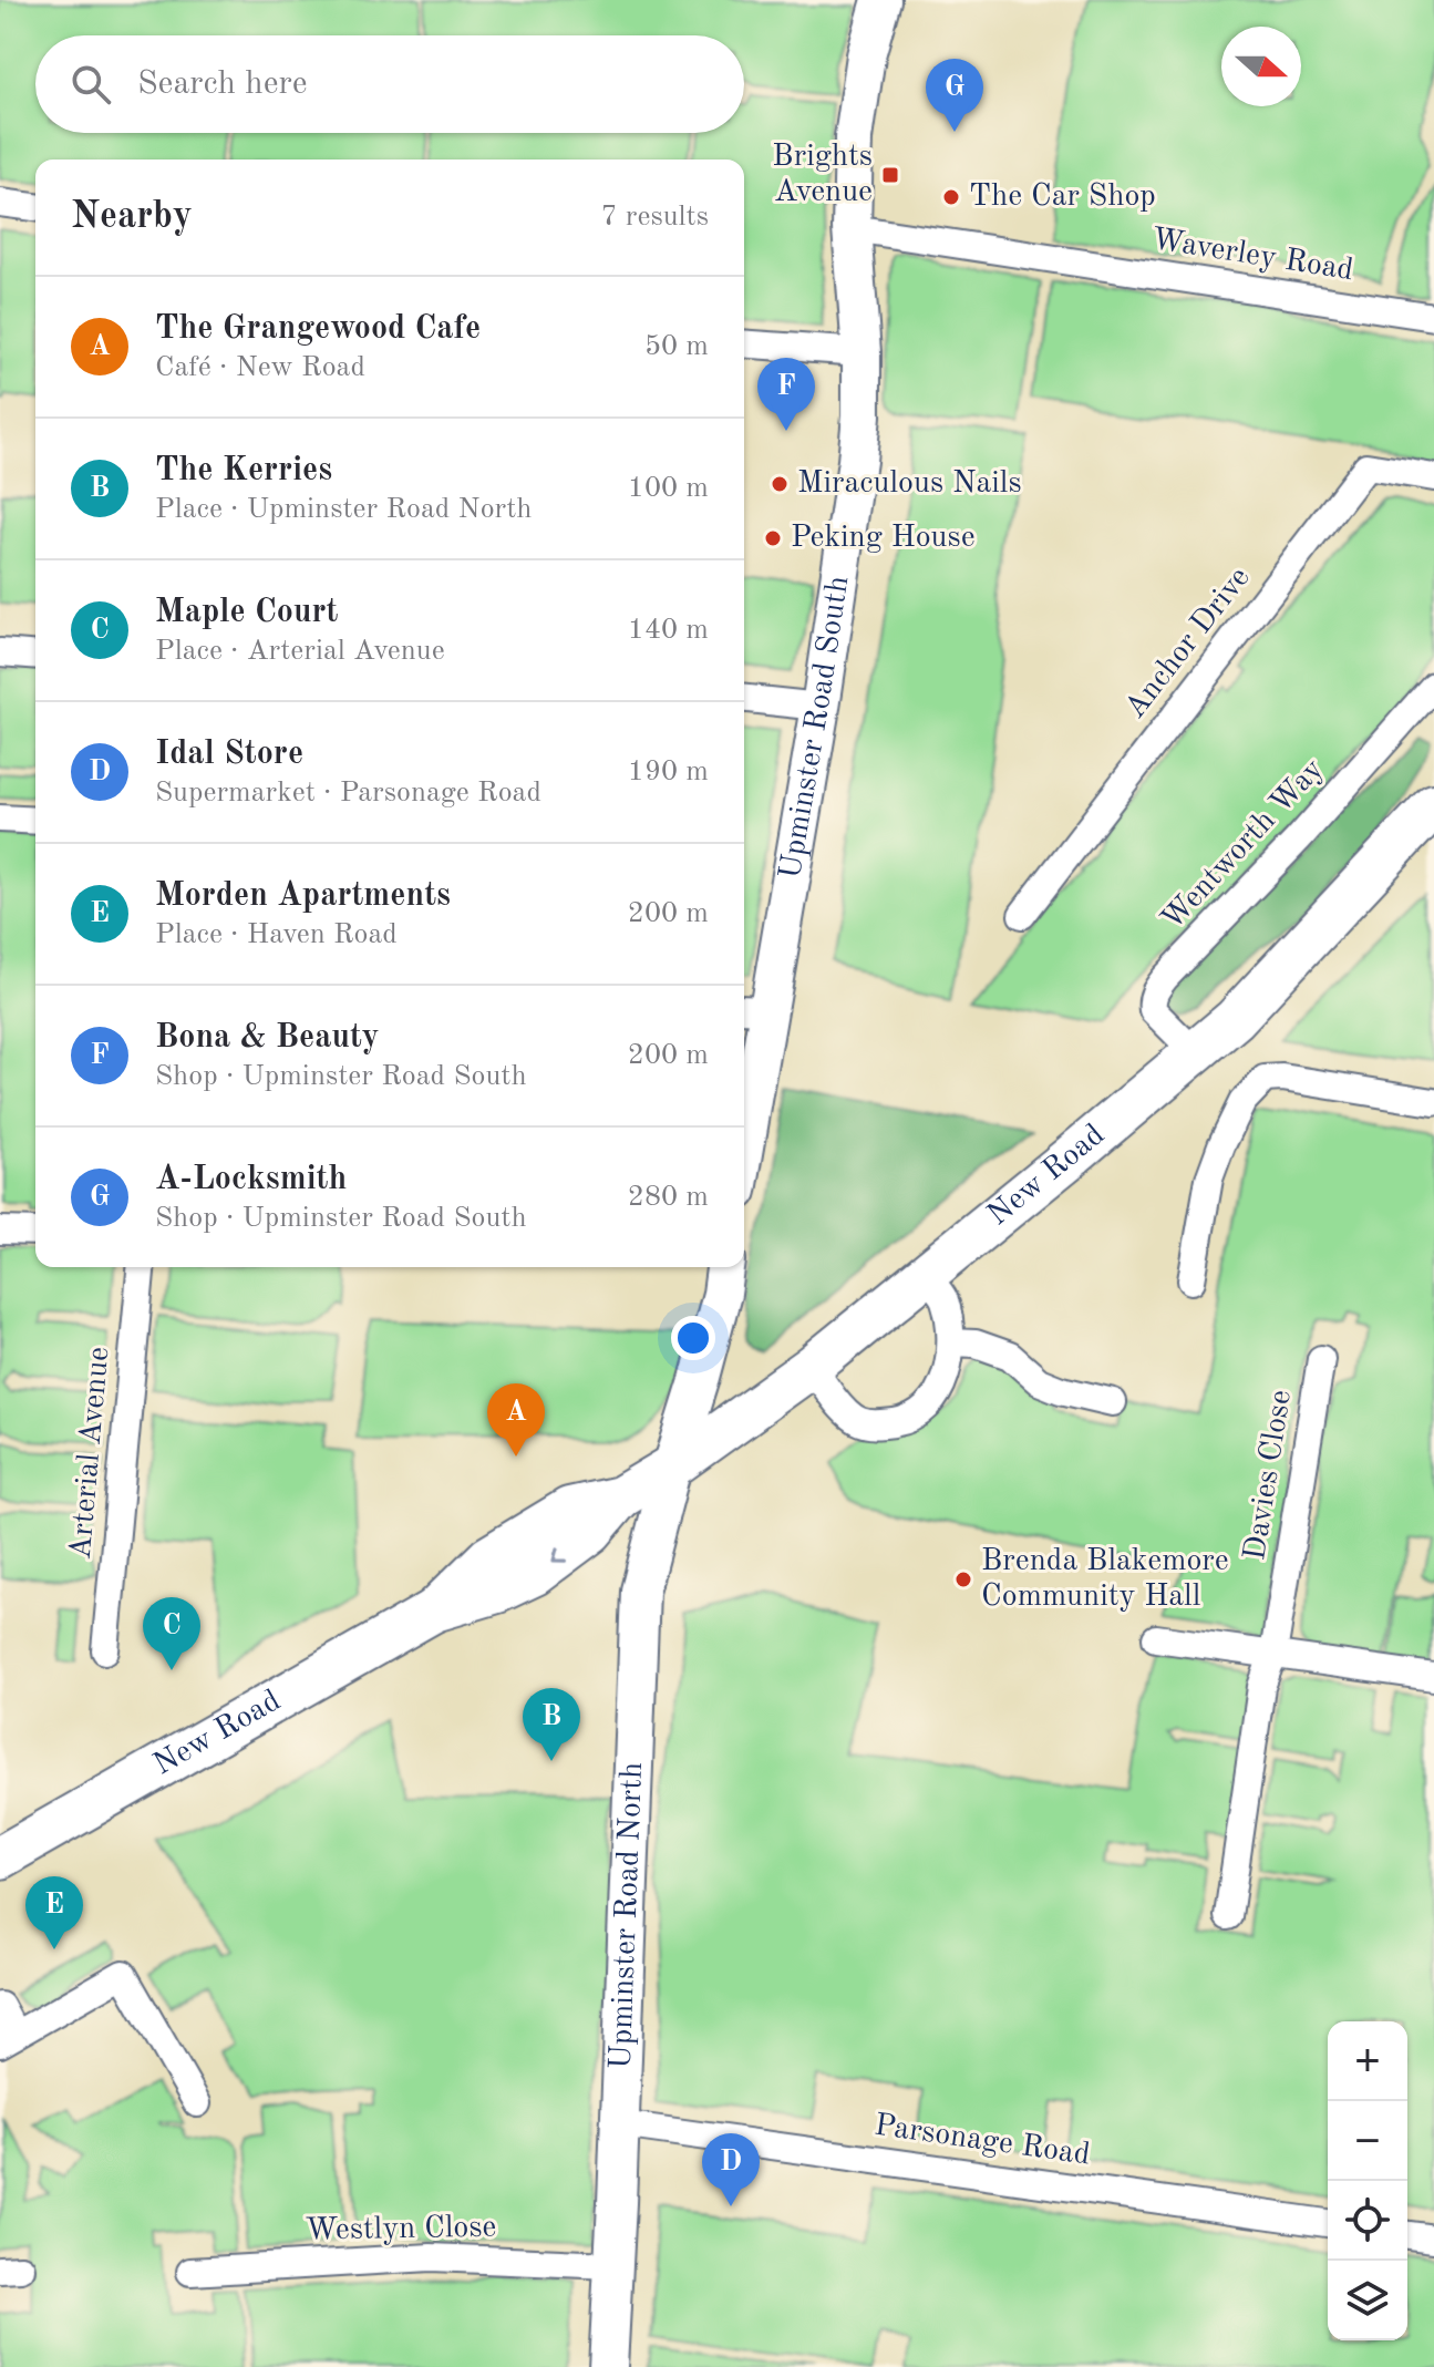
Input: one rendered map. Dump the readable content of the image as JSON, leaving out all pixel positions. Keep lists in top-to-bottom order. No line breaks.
{"streets":{"main road":["New Road"],"street":["Waverley Road","Anchor Drive","Upminster Road South","Wentworth Way","Arterial Avenue","Davies Close","Upminster Road North","Parsonage Road","Westlyn Close"]},"crossings":[["Waverley Road","Upminster Road South"],["Wentworth Way","New Road"],["New Road","Upminster Road North"],["Upminster Road North","Parsonage Road"],["Upminster Road North","Westlyn Close"]],"places":{"transit":["Brights Avenue"],"other":["The Car Shop","Miraculous Nails","Peking House","Brenda Blakemore Community Hall"]},"north":"right","page":{"search":"Search here","pins":["G","F","A","C","B","E","D"],"heading":["Nearby","7 results"],"list":[{"mark":"A","name":"The Grangewood Cafe","note":"Café · New Road","value":"50 m"},{"mark":"B","name":"The Kerries","note":"Place · Upminster Road North","value":"100 m"},{"mark":"C","name":"Maple Court","note":"Place · Arterial Avenue","value":"140 m"},{"mark":"D","name":"Idal Store","note":"Supermarket · Parsonage Road","value":"190 m"},{"mark":"E","name":"Morden Apartments","note":"Place · Haven Road","value":"200 m"},{"mark":"F","name":"Bona & Beauty","note":"Shop · Upminster Road South","value":"200 m"},{"mark":"G","name":"A-Locksmith","note":"Shop · Upminster Road South","value":"280 m"}],"map_buttons":["+","−"]}}
